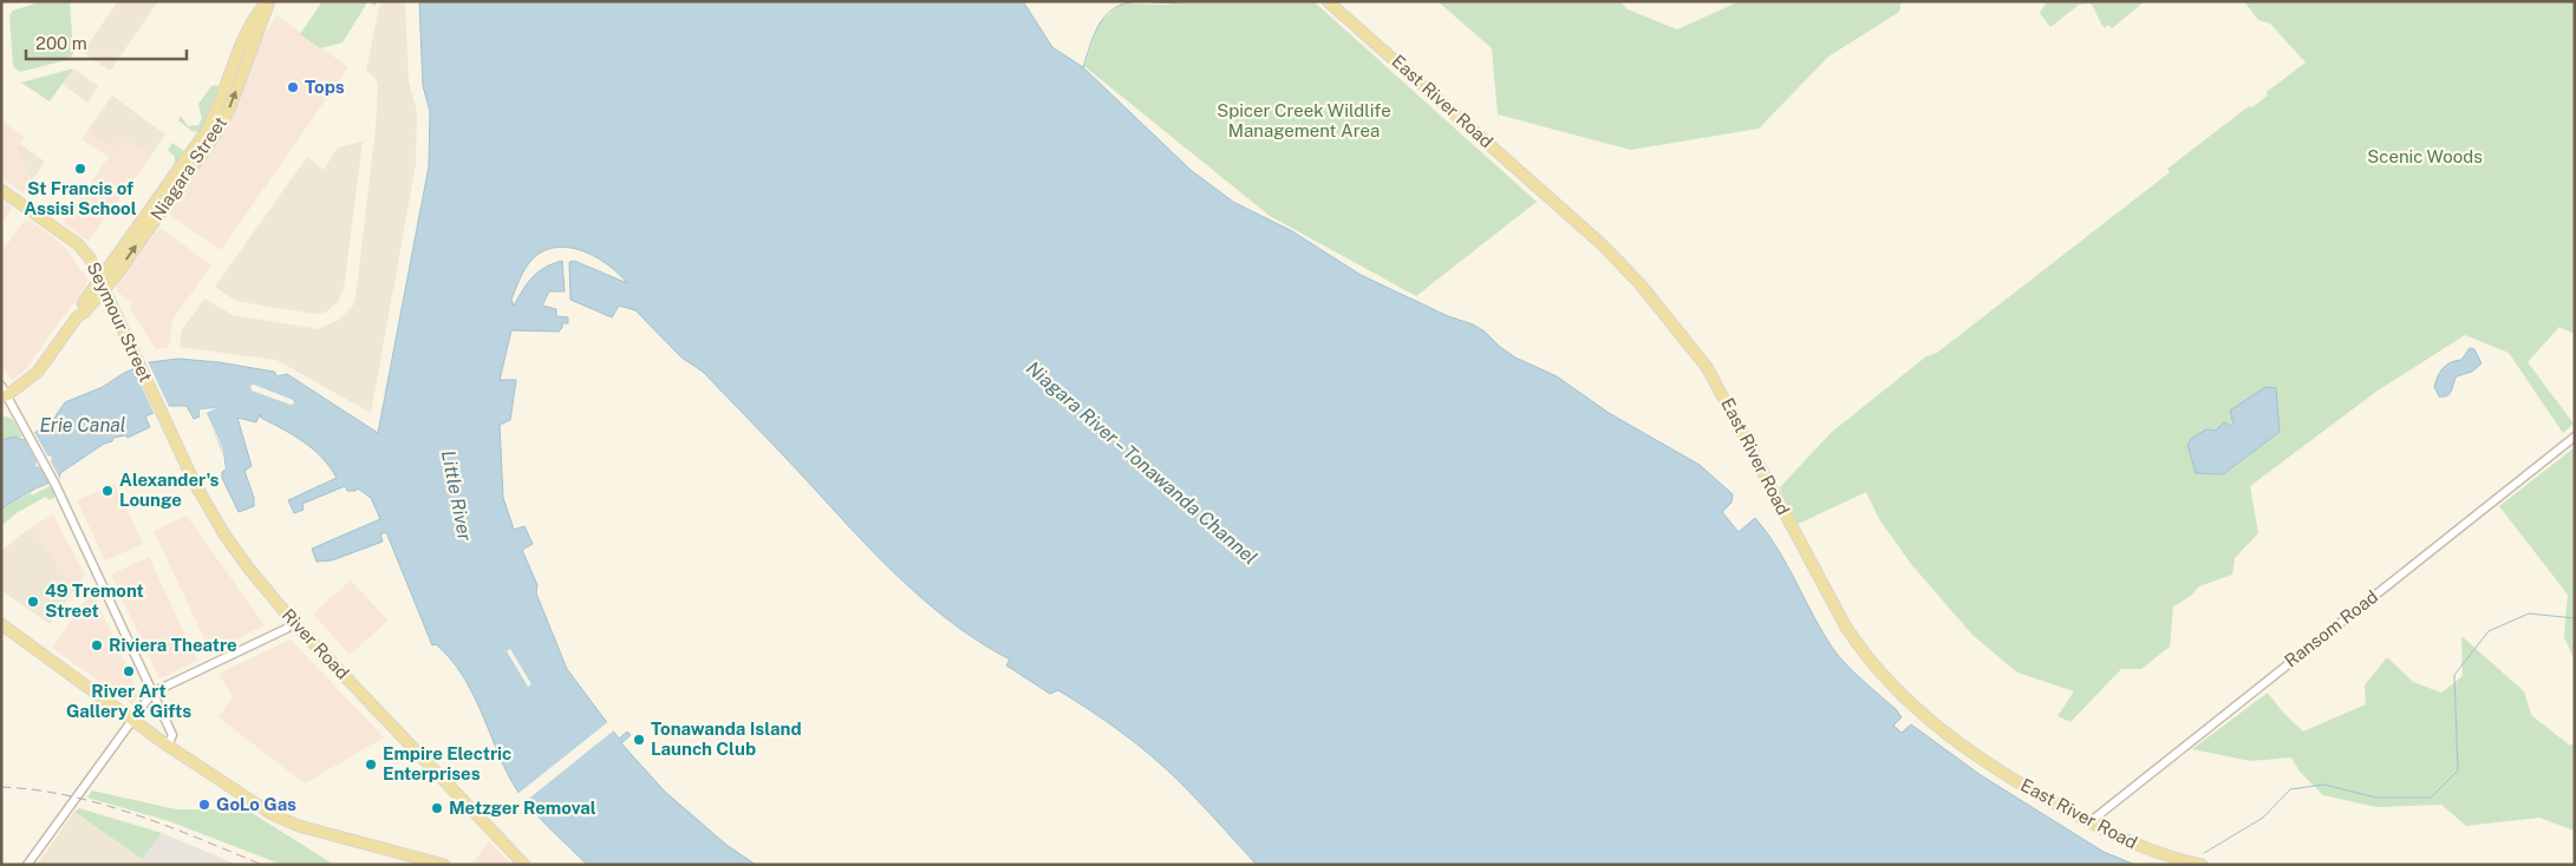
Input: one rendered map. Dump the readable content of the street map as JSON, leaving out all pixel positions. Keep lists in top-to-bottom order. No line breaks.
{"streets":{"main road":["East River Road","Niagara Street","Seymour Street","River Road"],"street":["Ransom Road"]},"crossings":[["East River Road","Ransom Road"],["Niagara Street","Seymour Street"],["Seymour Street","River Road"]],"water":["Erie Canal","Niagara River – Tonawanda Channel","Little River"],"parks":["Spicer Creek Wildlife Management Area","Scenic Woods"],"places":["Tops","St Francis of Assisi School","Alexander's Lounge","49 Tremont Street","Riviera Theatre","River Art Gallery & Gifts","Tonawanda Island Launch Club","Empire Electric Enterprises","GoLo Gas","Metzger Removal"],"scale_bar":"200 m"}
